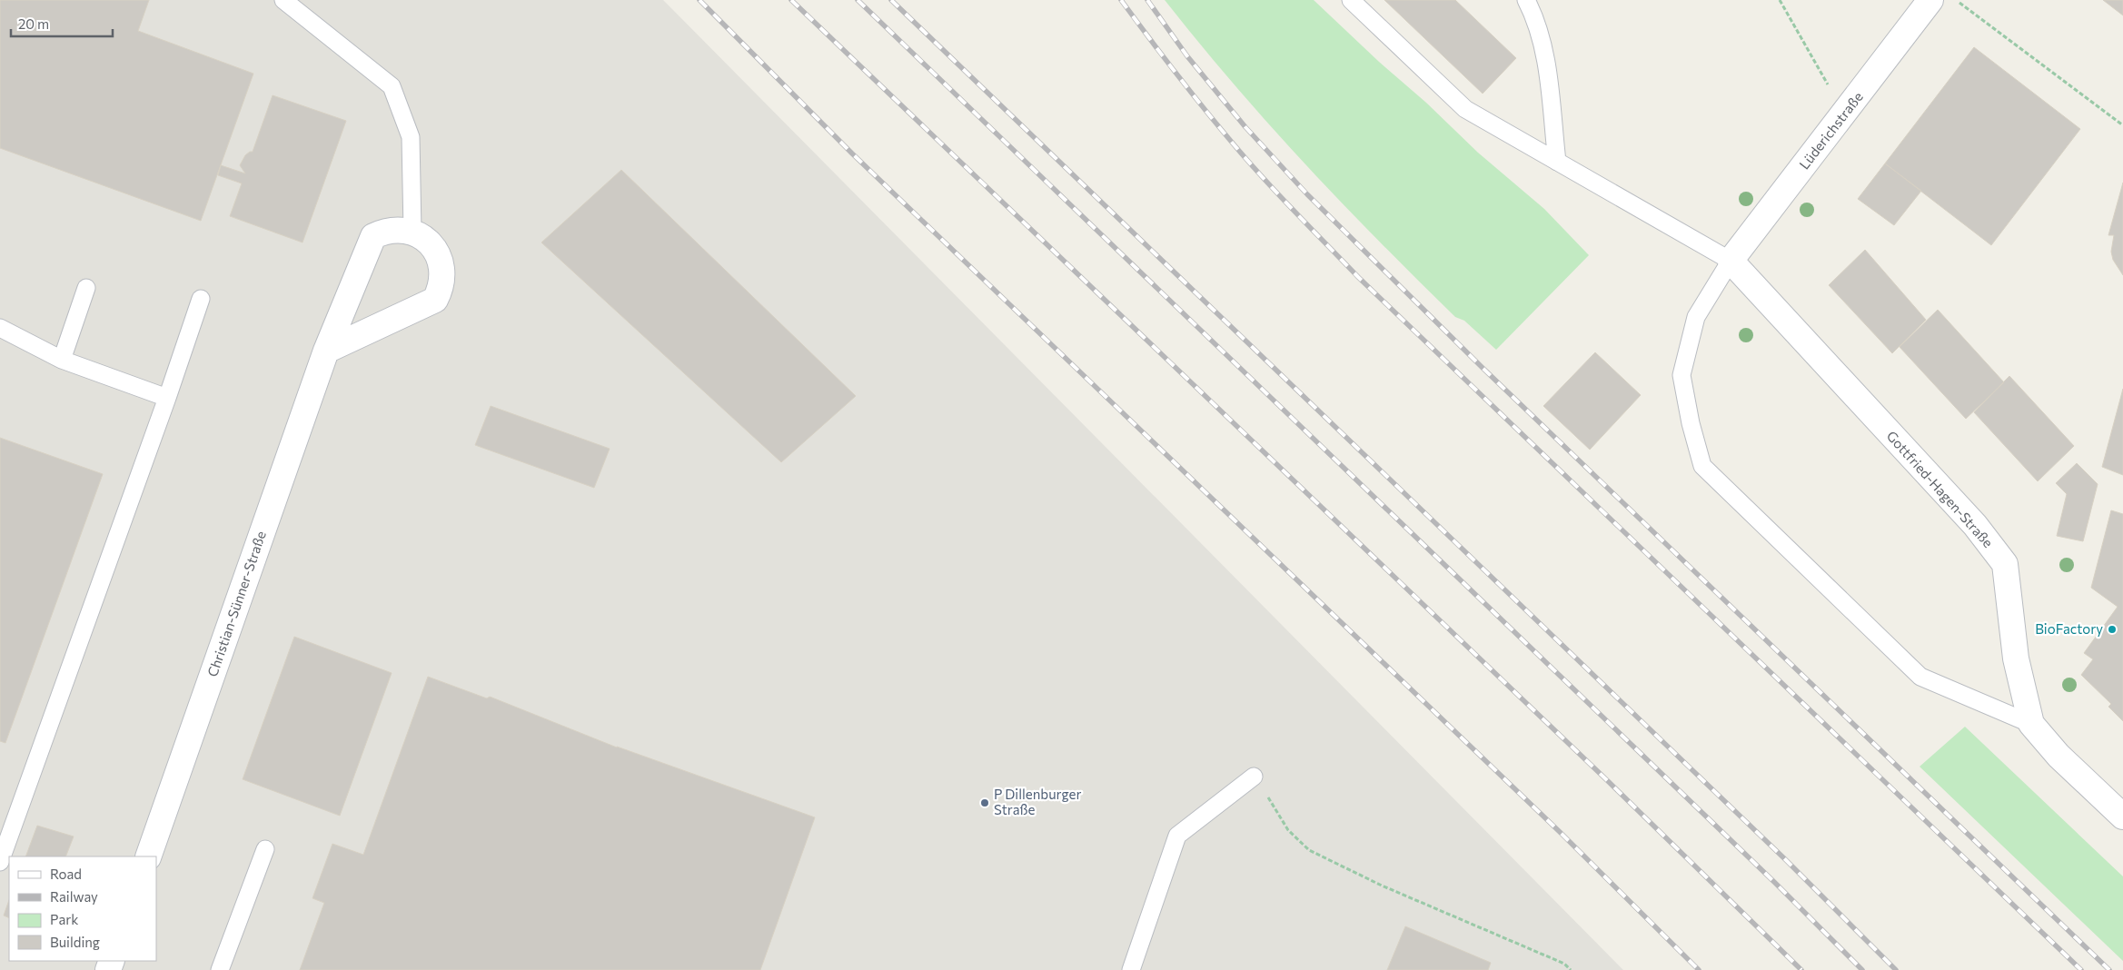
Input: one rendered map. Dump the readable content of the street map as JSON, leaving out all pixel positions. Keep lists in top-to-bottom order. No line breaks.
{"streets":{"street":["Lüderichstraße","Gottfried-Hagen-Straße","Christian-Sünner-Straße"]},"crossings":[["Lüderichstraße","Gottfried-Hagen-Straße"]],"places":["BioFactory","P Dillenburger Straße"],"legend":["Road","Railway","Park","Building"],"scale_bar":"20 m"}
